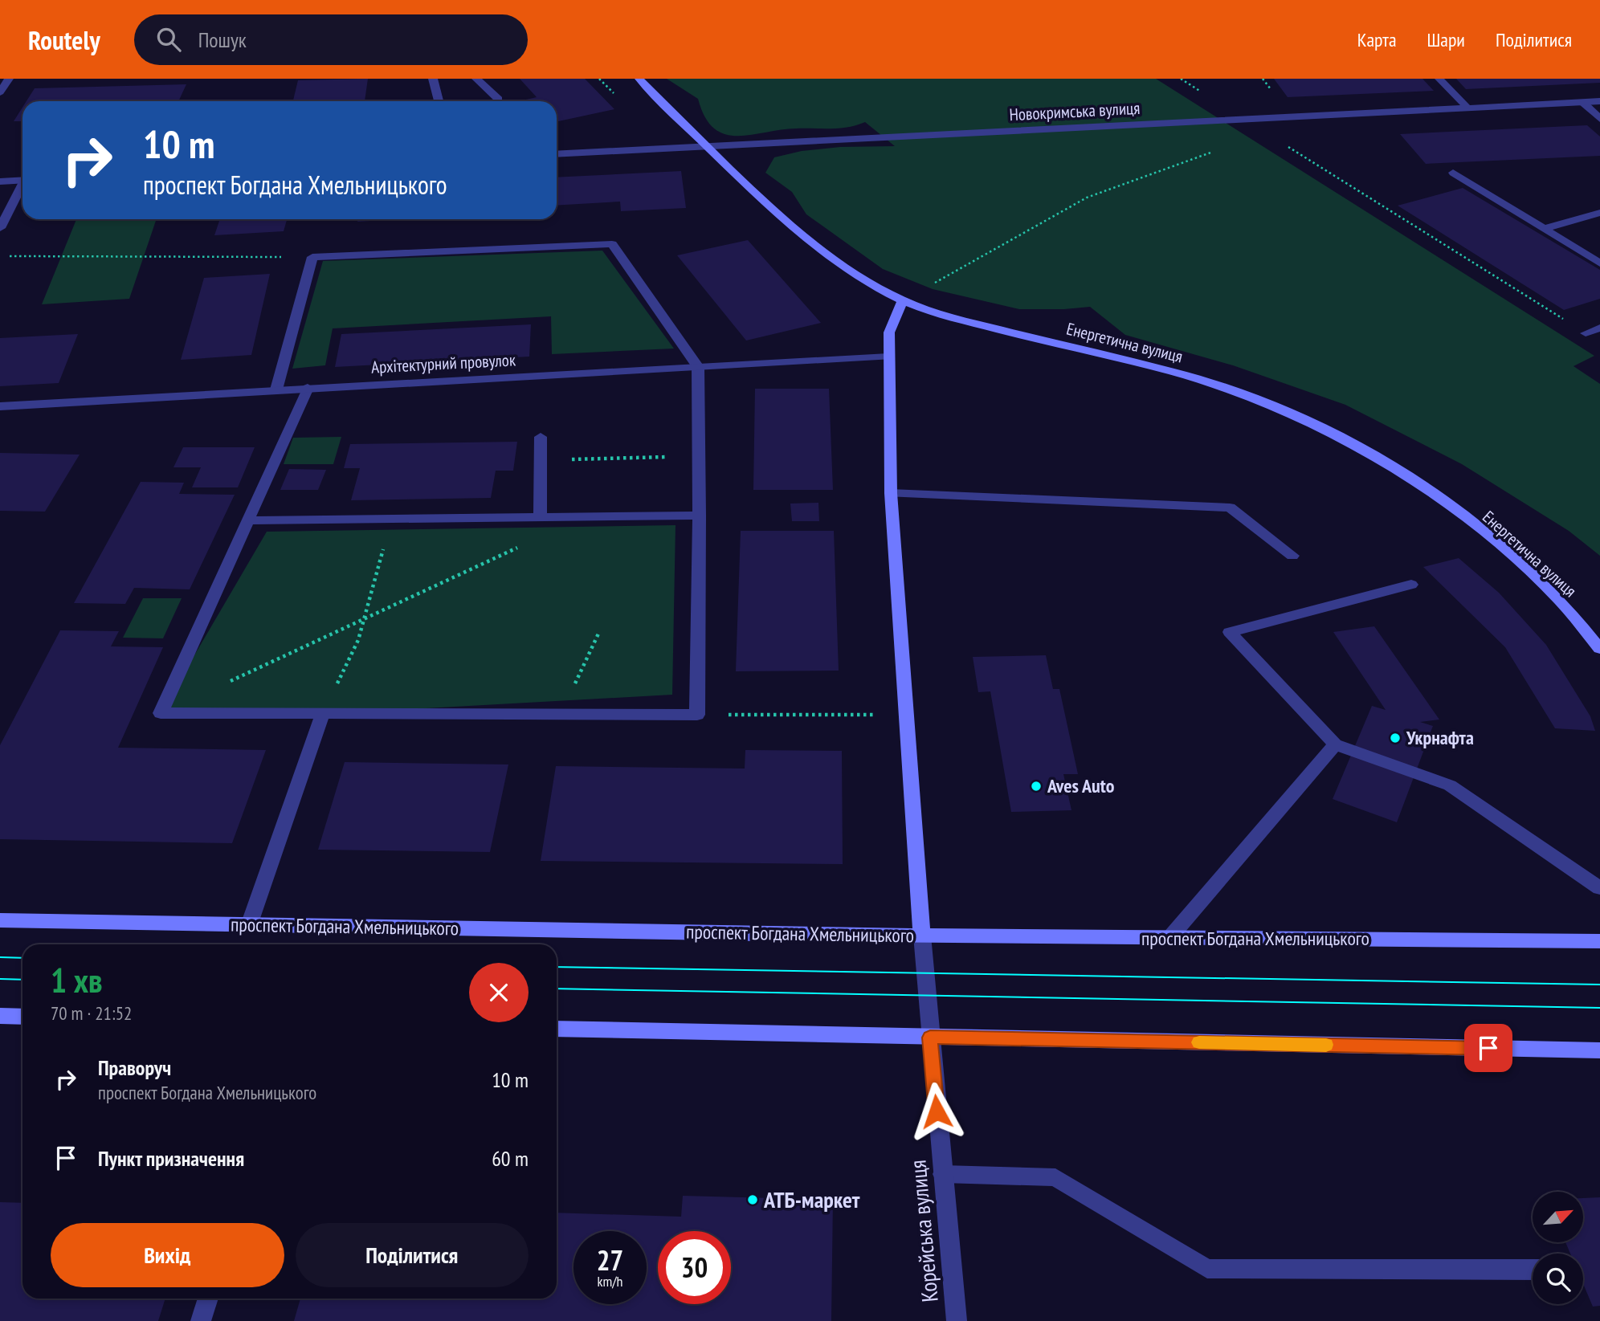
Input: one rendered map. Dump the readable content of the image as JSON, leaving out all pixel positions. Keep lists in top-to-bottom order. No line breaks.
{"streets":{"main road":["Енергетична вулиця","проспект Богдана Хмельницького"],"street":["Новокримська вулиця","Архітектурний провулок","Корейська вулиця"]},"crossings":[["Новокримська вулиця","Енергетична вулиця"],["проспект Богдана Хмельницького","Корейська вулиця"]],"places":["Укрнафта","Aves Auto","АТБ-маркет"],"north":"top right","page":{"header":"Routely","search":"Пошук","nav":["Карта","Шари","Поділитися"],"turn":["10 m","проспект Богдана Хмельницького"],"heading":["1 хв","70 m · 21:52"],"list":[{"name":"Праворуч","note":"проспект Богдана Хмельницького","value":"10 m"},{"name":"Пункт призначення","value":"60 m"}],"buttons":["Вихід","Поділитися"],"speed":"27 km/h","limit":"30"}}
